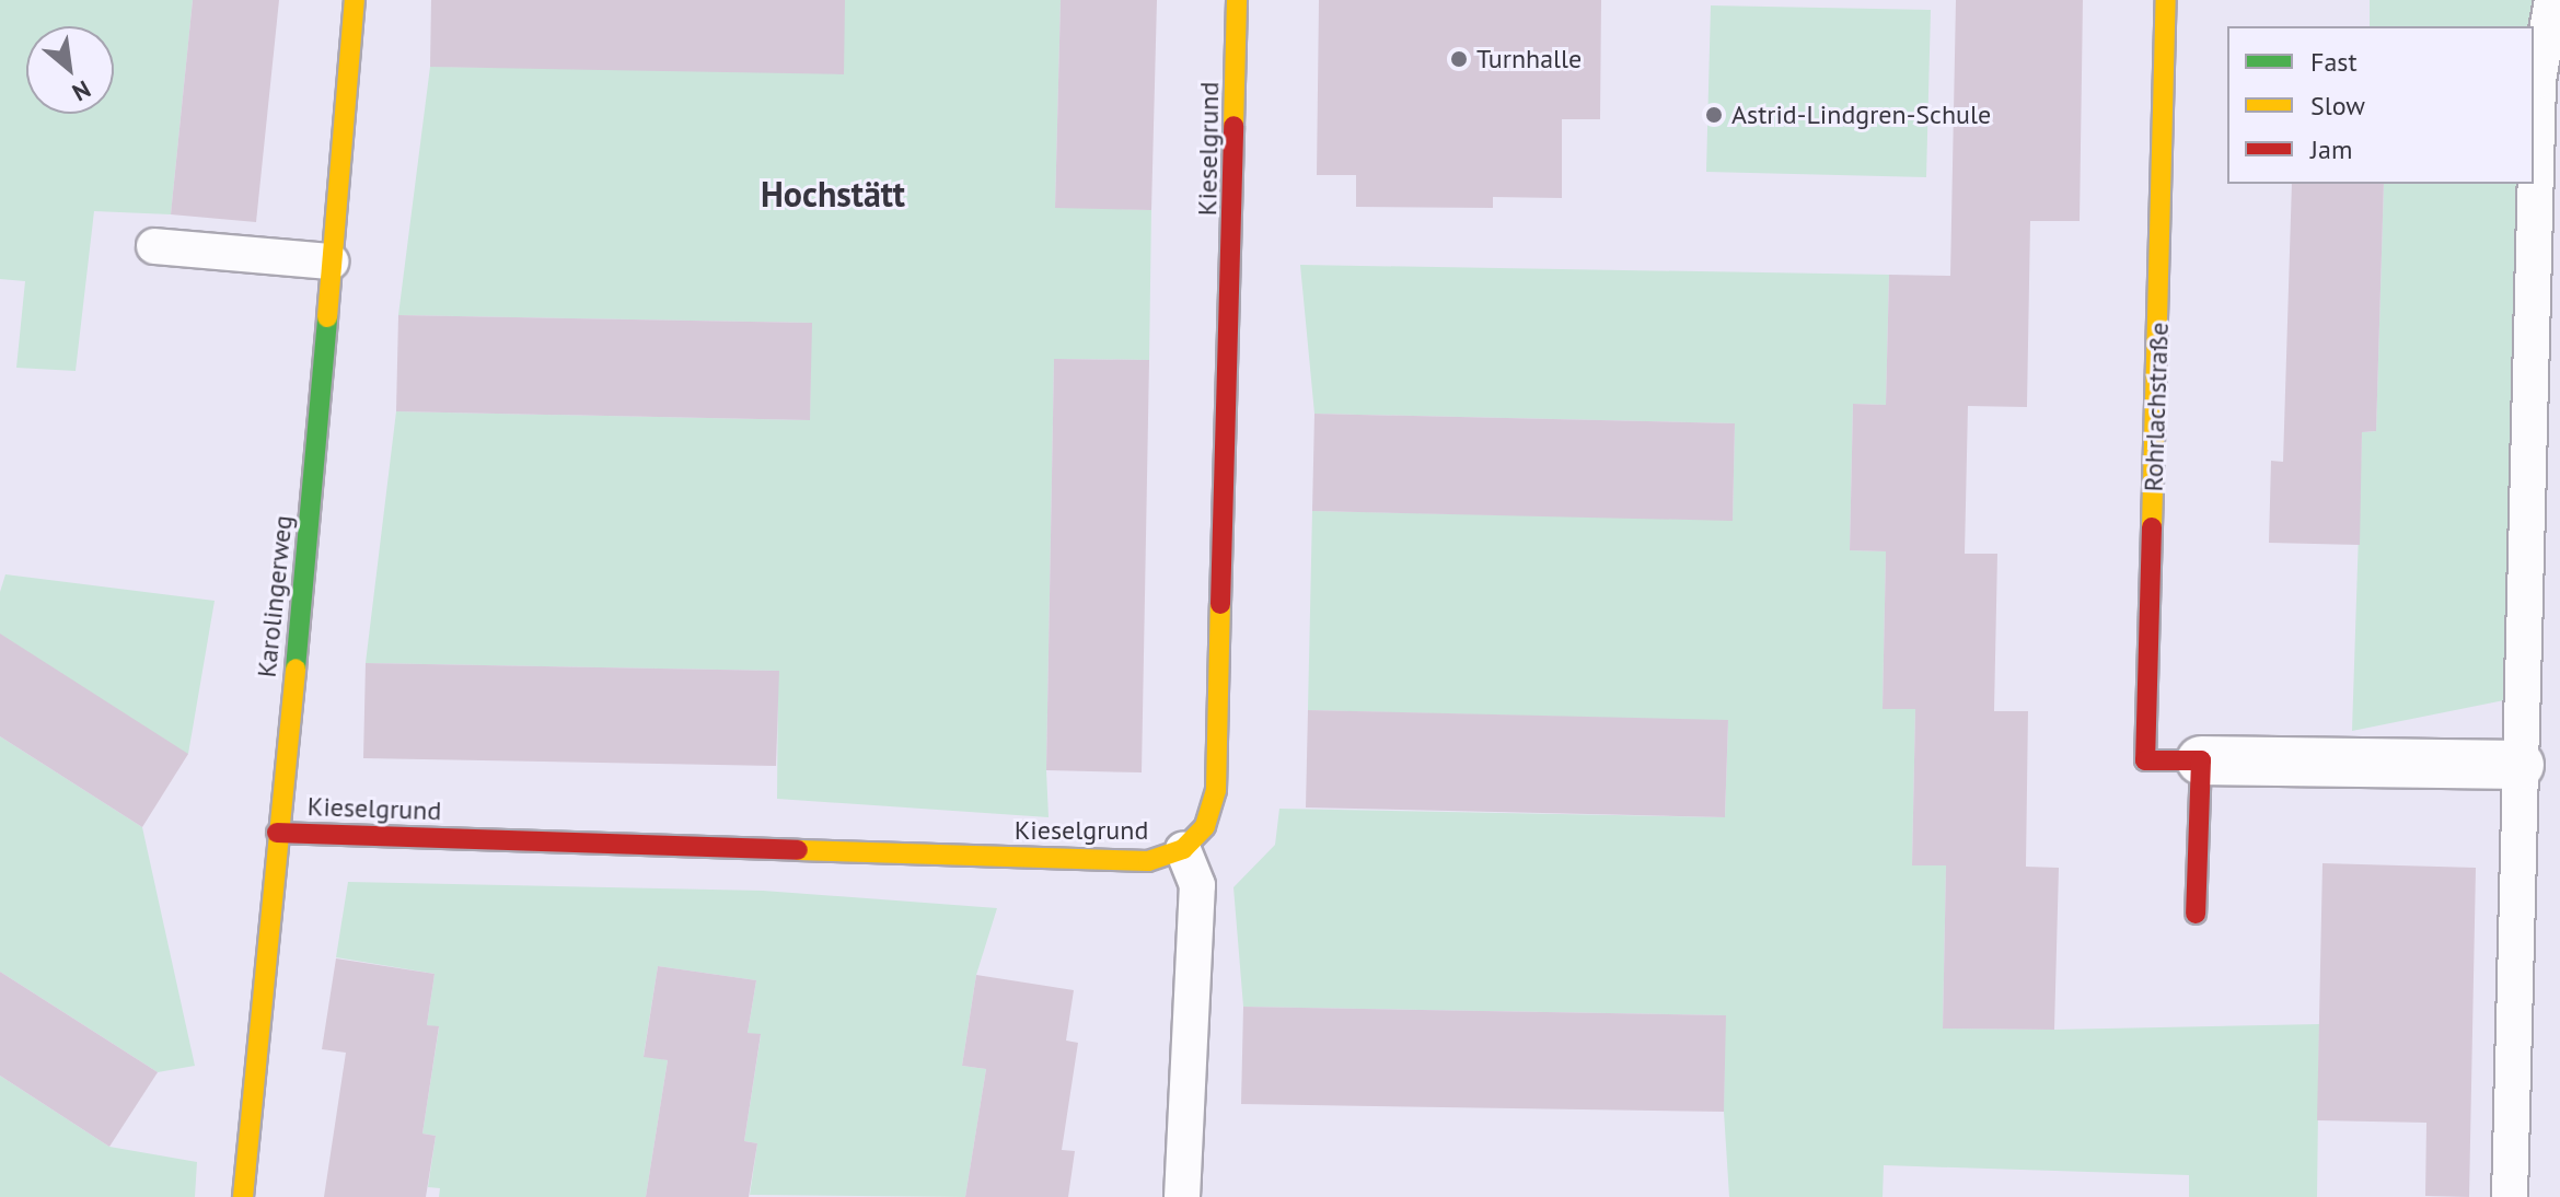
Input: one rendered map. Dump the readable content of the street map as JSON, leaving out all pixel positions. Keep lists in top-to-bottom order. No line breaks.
{"streets":{"street":["Kieselgrund","Rohrlachstraße","Karolingerweg"]},"crossings":[["Kieselgrund","Karolingerweg"]],"districts":["Hochstätt"],"places":["Turnhalle","Astrid-Lindgren-Schule"],"legend":["Fast","Slow","Jam"],"north":"bottom right"}
